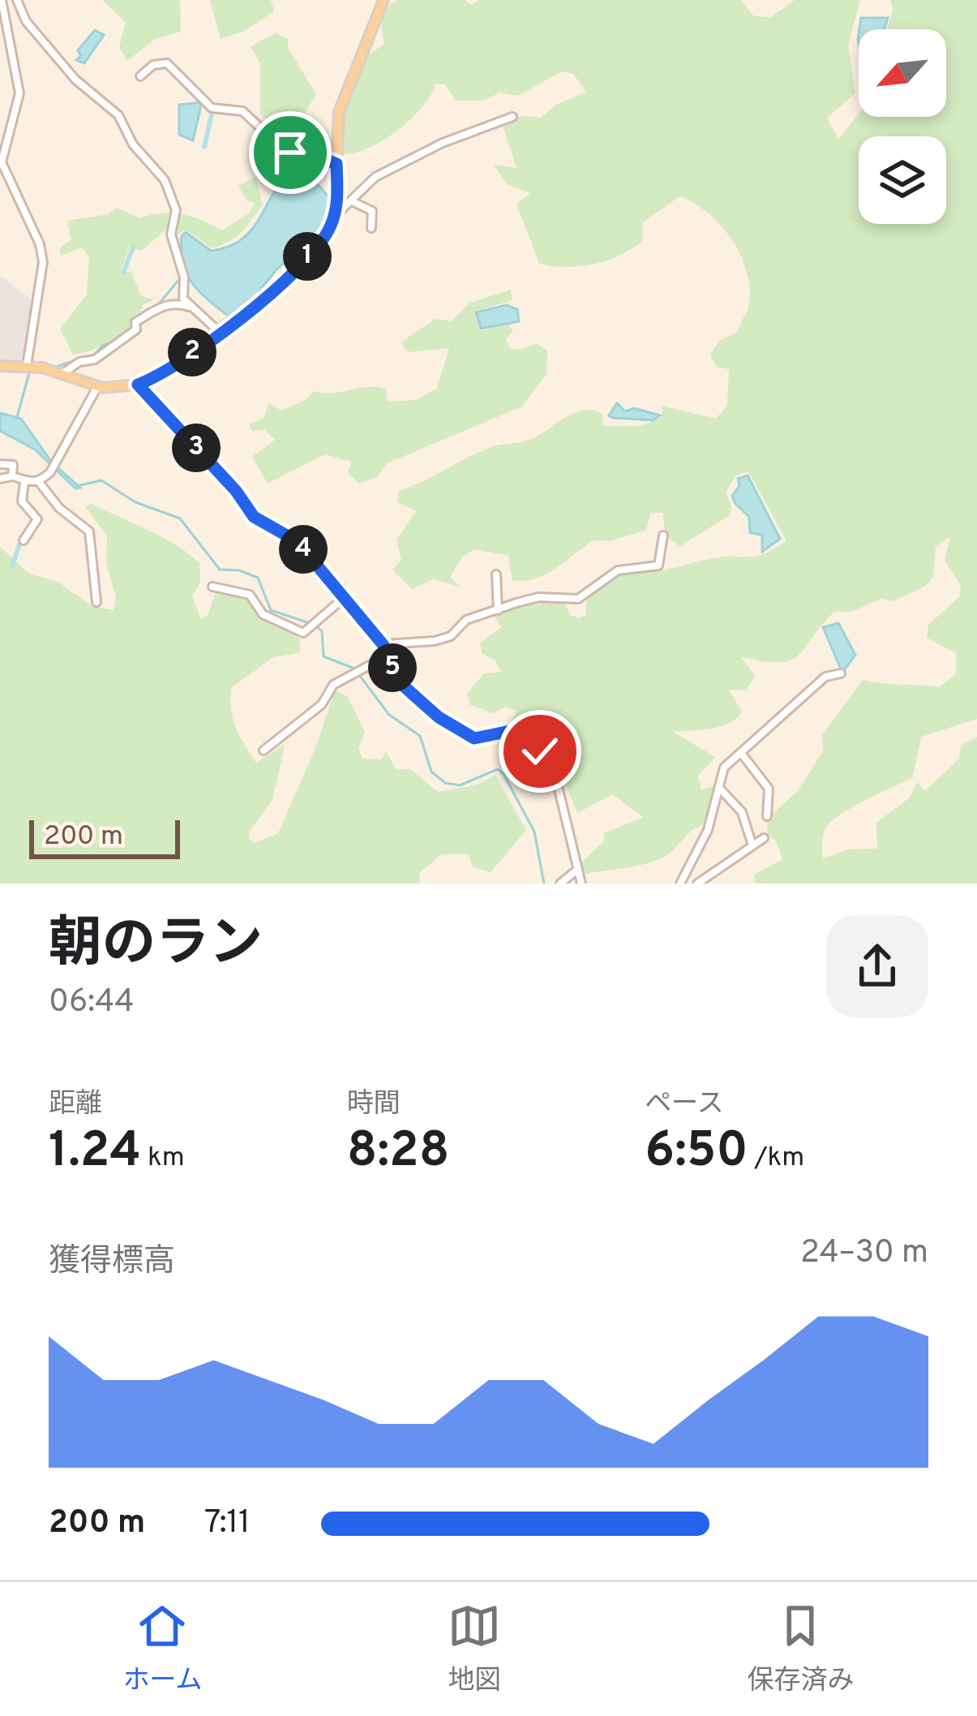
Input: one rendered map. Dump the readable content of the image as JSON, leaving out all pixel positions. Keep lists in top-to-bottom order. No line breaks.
{"scale_bar":"200 m","north":"bottom left","page":{"pins":["1","2","3","4","5"],"scale":"200 m","heading":["朝のラン","06:44"],"stats":[["距離","1.24 km"],["時間","8:28"],["ペース","6:50 /km"]],"chart":["獲得標高","24–30 m"],"list":[{"name":"200 m","note":"7:11"}],"tabs":["ホーム","地図","保存済み"]}}
